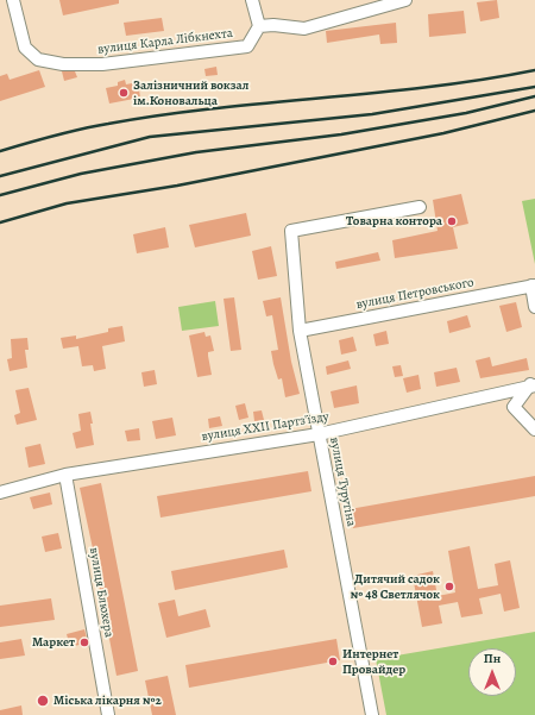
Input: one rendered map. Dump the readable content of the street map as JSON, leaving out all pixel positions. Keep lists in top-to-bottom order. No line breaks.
{"streets":{"street":["вулиця Карла Лібкнехта","вулиця Петровського","вулиця XXII Партз'їзду","вулиця Турутіна","вулиця Блюхера"]},"crossings":[["вулиця Петровського","вулиця Турутіна"],["вулиця XXII Партз'їзду","вулиця Турутіна"],["вулиця XXII Партз'їзду","вулиця Блюхера"]],"places":["Залізничний вокзал ім.Коновальца","Товарна контора","Дитячий садок № 48 Светлячок","Маркет","Интернет Провайдер","Міська лікарня №2"],"north":"top"}
